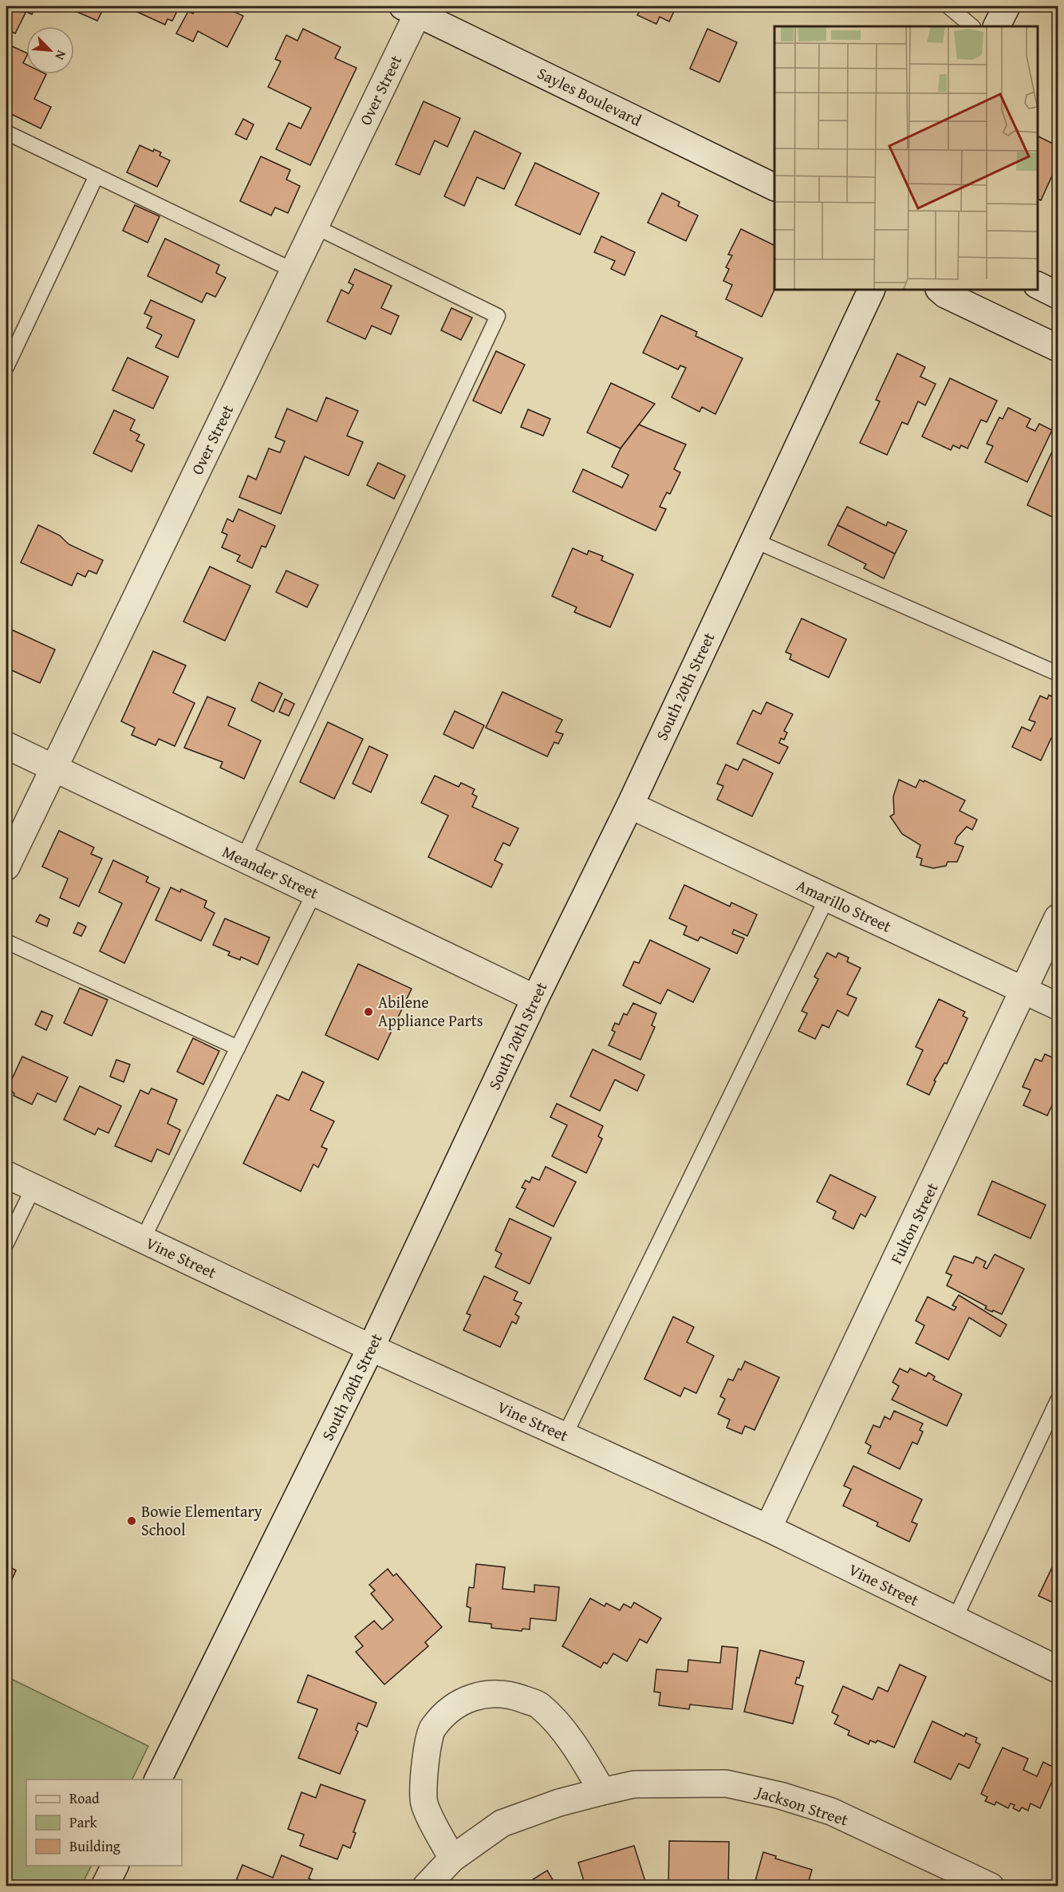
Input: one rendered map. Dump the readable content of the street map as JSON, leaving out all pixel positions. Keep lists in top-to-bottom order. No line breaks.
{"streets":{"street":["Over Street","Sayles Boulevard","South 20th Street","Meander Street","Amarillo Street","Fulton Street","Vine Street","Jackson Street"]},"crossings":[["Over Street","Sayles Boulevard"],["Over Street","Meander Street"],["South 20th Street","Meander Street"],["South 20th Street","Amarillo Street"],["South 20th Street","Vine Street"],["Amarillo Street","Fulton Street"],["Fulton Street","Vine Street"]],"places":["Abilene Appliance Parts","Bowie Elementary School"],"legend":["Road","Park","Building"],"north":"bottom right"}
